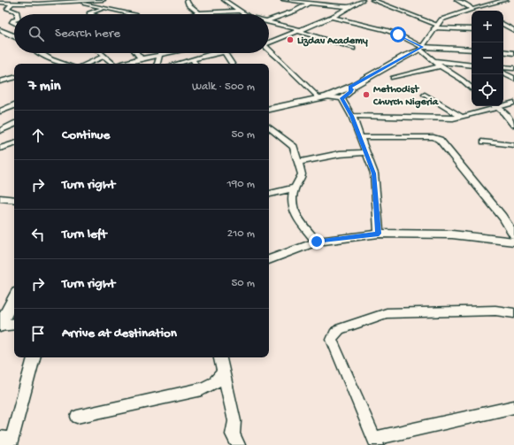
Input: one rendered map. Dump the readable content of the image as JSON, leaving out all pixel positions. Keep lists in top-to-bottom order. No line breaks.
{"places":["Lizdav Academy","Methodist Church Nigeria"],"page":{"map_buttons":["+","−"],"search":"Search here","heading":["7 min","Walk · 500 m"],"list":[["Continue","50 m"],["Turn right","190 m"],["Turn left","210 m"],["Turn right","50 m"],"Arrive at destination"]}}
